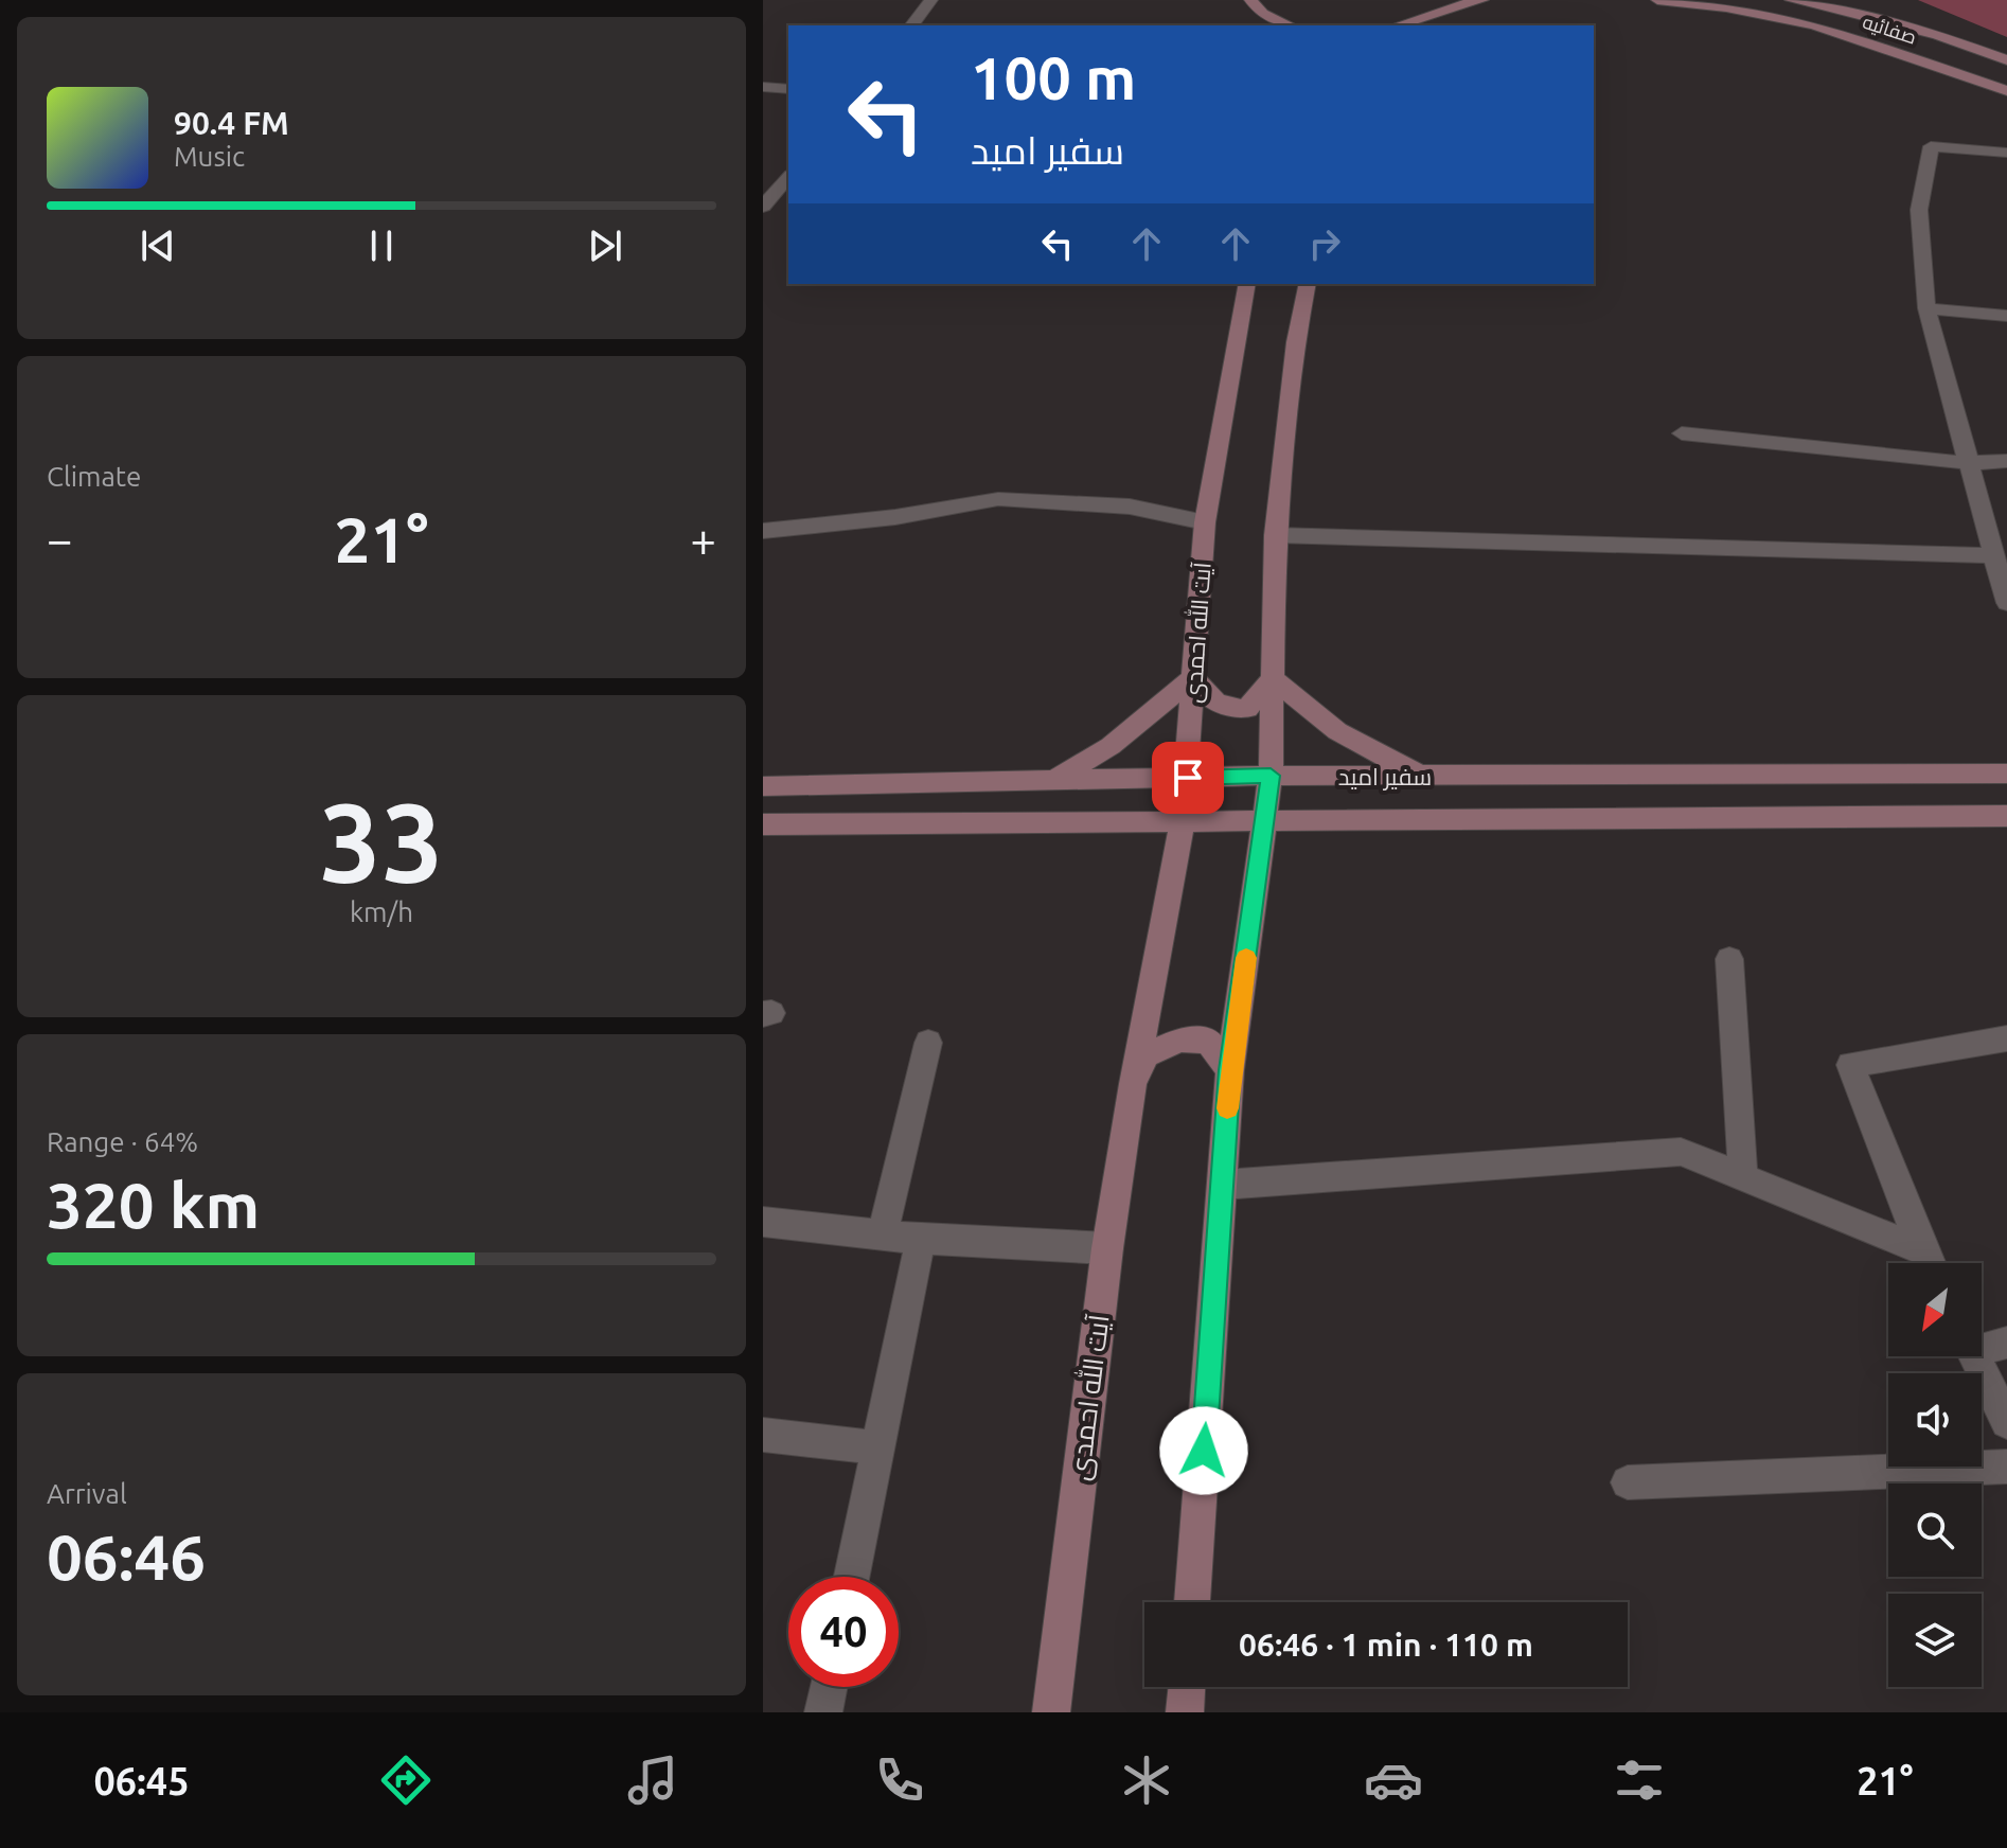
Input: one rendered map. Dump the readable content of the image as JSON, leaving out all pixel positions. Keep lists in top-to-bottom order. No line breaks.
{"streets":{"street":["صفائیه","آیت الله احمدی","سفیر امید"]},"crossings":[["آیت الله احمدی","سفیر امید"]],"north":"bottom left","page":{"turn":["100 m","سفیر امید"],"song":["90.4 FM","Music"],"tile":["Climate",["33","km/h"],["Range · 64%","320 km"],["Arrival","06:46"]],"heat":["−","21°","+"],"limit":"40","trip":"06:46 · 1 min · 110 m","tabs":["06:45","21°"]}}
